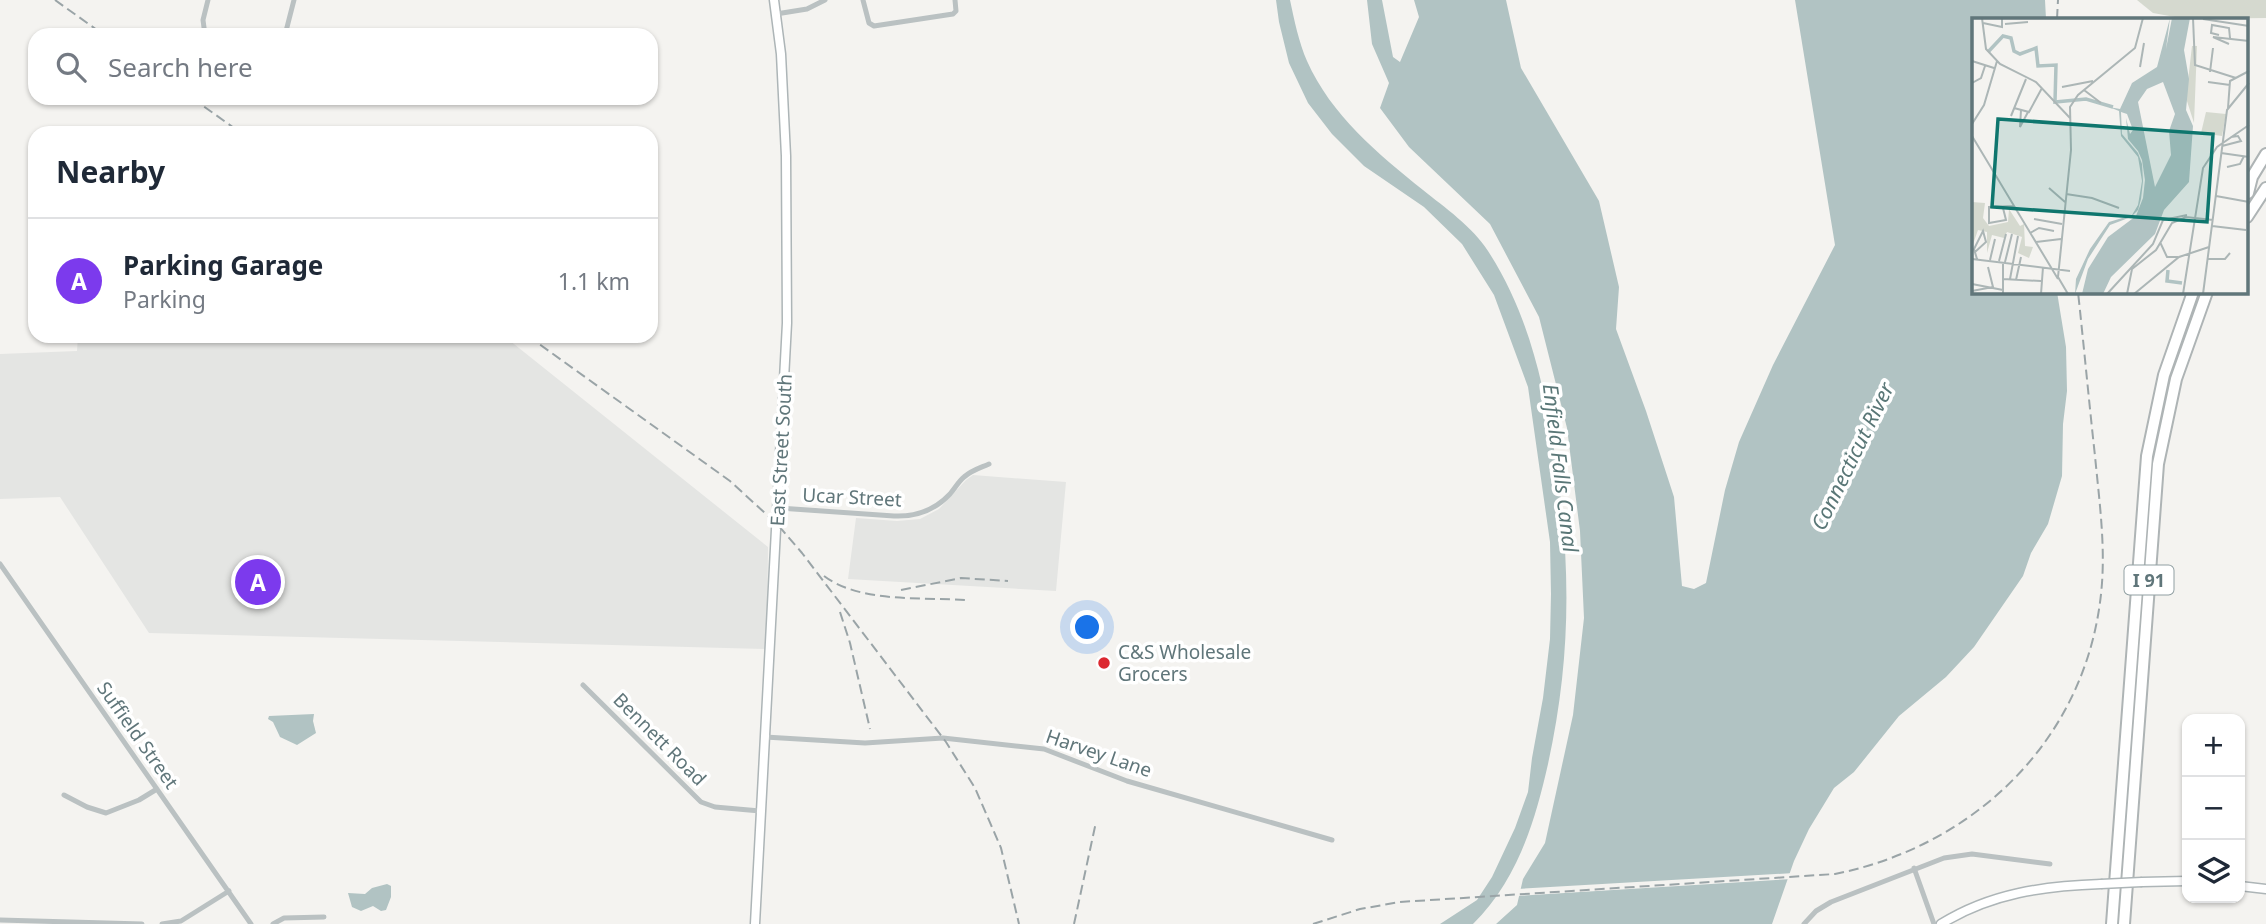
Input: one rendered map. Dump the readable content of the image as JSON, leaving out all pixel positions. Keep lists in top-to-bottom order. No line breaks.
{"streets":{"highway":["I 91"],"main road":["East Street South"],"street":["Ucar Street","Suffield Street","Bennett Road","Harvey Lane"]},"crossings":[["East Street South","Ucar Street"],["East Street South","Bennett Road"],["East Street South","Harvey Lane"]],"water":["Connecticut River","Enfield Falls Canal"],"places":["C&S Wholesale Grocers"],"page":{"search":"Search here","heading":"Nearby","list":[{"mark":"A","name":"Parking Garage","note":"Parking","value":"1.1 km"}],"pins":"A","map_buttons":["+","−"]}}
